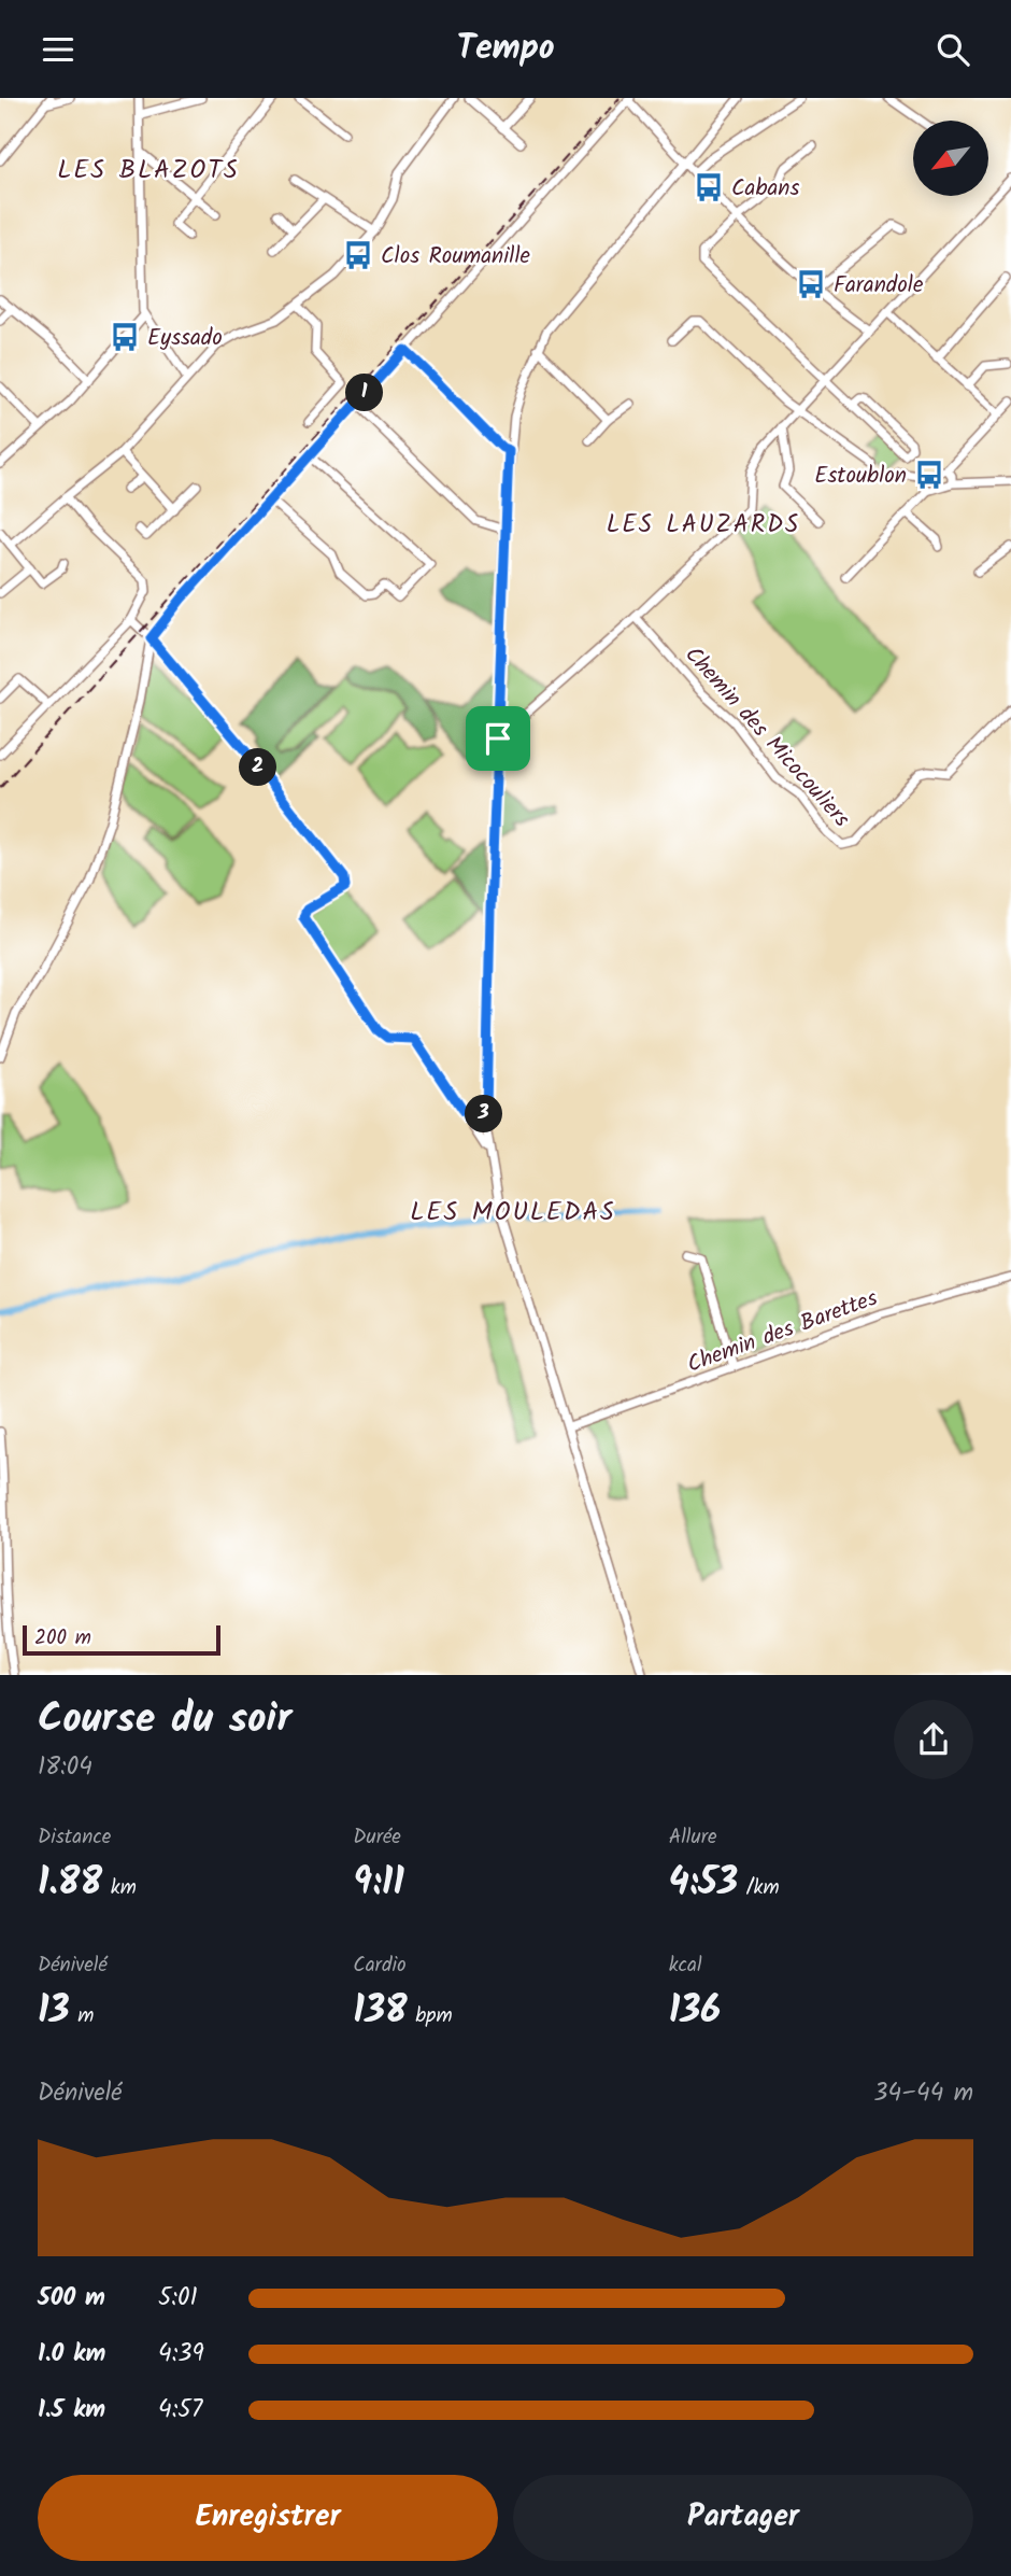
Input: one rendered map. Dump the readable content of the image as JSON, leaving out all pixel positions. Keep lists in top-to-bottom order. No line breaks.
{"streets":{"street":["Chemin des Micocouliers","Chemin des Barettes"]},"districts":["LES BLAZOTS","LES LAUZARDS","LES MOULEDAS"],"places":{"bus stop":["Cabans","Clos Roumanille","Farandole","Eyssado","Estoublon"]},"scale_bar":"200 m","north":"bottom left","page":{"header":"Tempo","pins":["1","2","3"],"scale":"200 m","heading":["Course du soir","18:04"],"stats":[["Distance","1.88 km"],["Durée","9:11"],["Allure","4:53 /km"],["Dénivelé","13 m"],["Cardio","138 bpm"],["kcal","136"]],"chart":["Dénivelé","34–44 m"],"list":[{"name":"500 m","note":"5:01"},{"name":"1.0 km","note":"4:39"},{"name":"1.5 km","note":"4:57"}],"buttons":["Enregistrer","Partager"]}}
